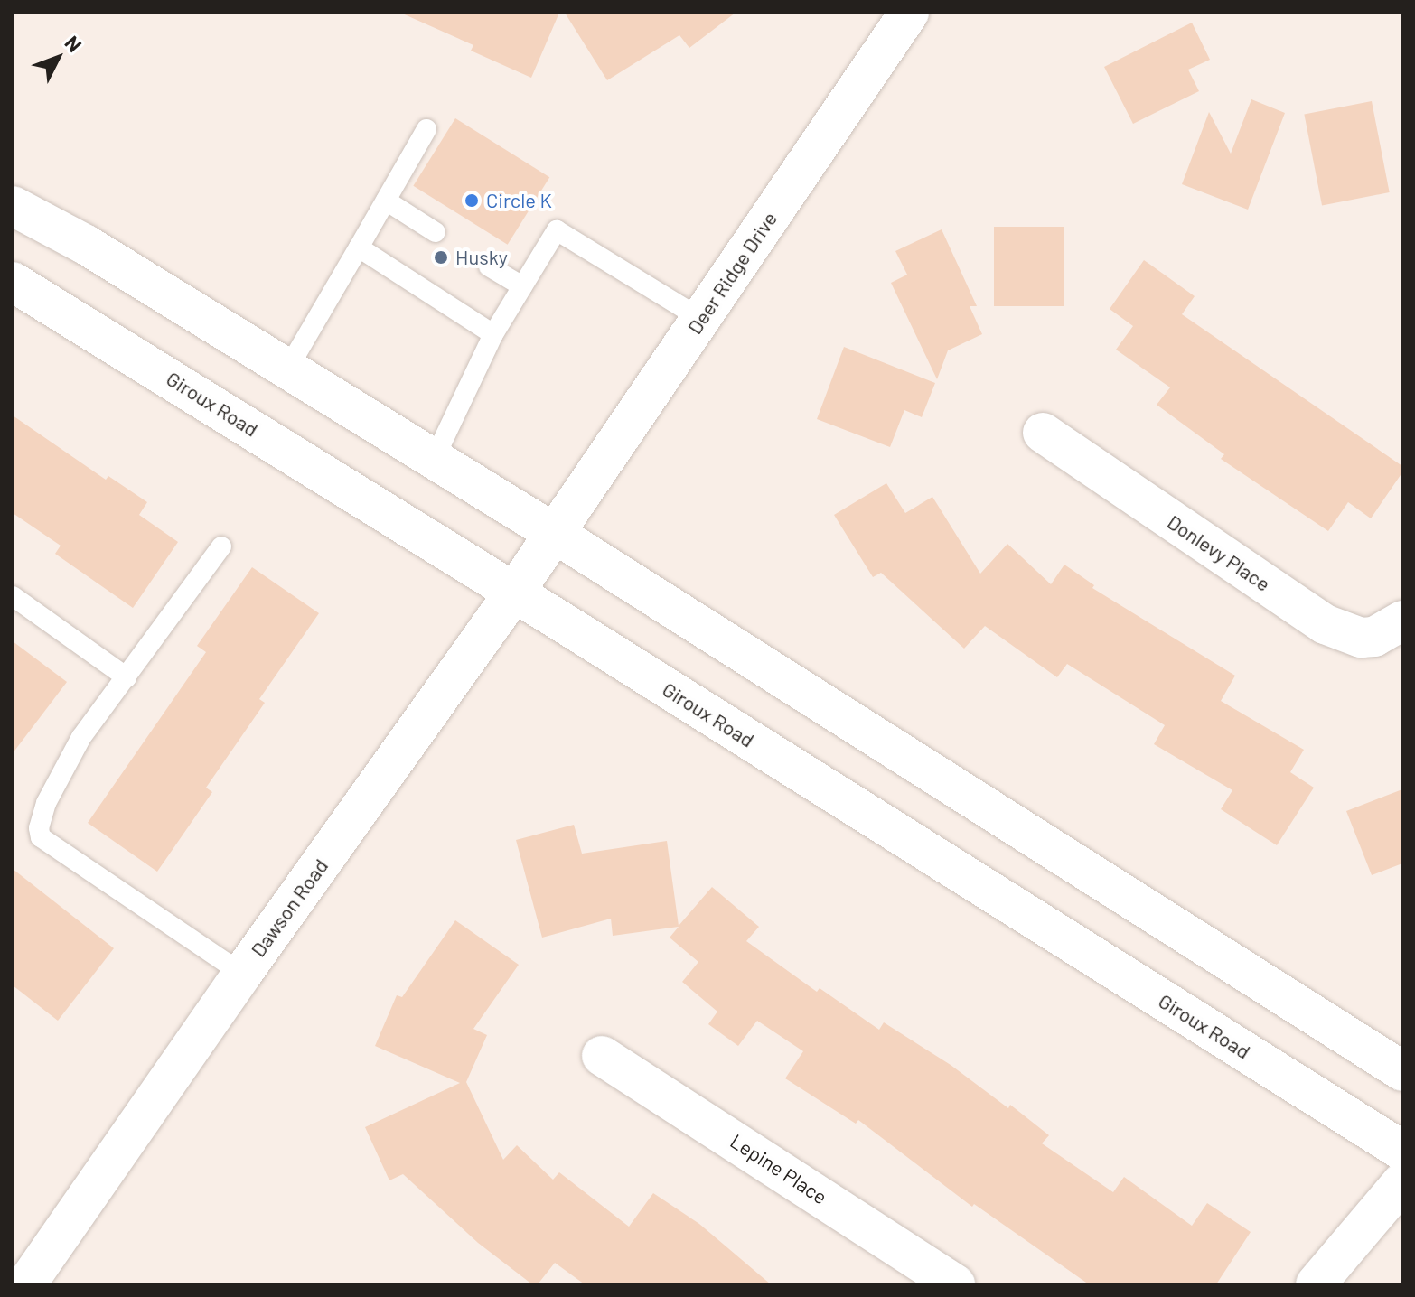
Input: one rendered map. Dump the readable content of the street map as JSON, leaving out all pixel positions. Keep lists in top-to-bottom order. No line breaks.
{"streets":{"main road":["Deer Ridge Drive","Giroux Road","Donlevy Place","Dawson Road","Lepine Place"]},"crossings":[["Deer Ridge Drive","Dawson Road"],["Giroux Road","Dawson Road"]],"places":["Circle K","Husky"],"north":"top right"}
